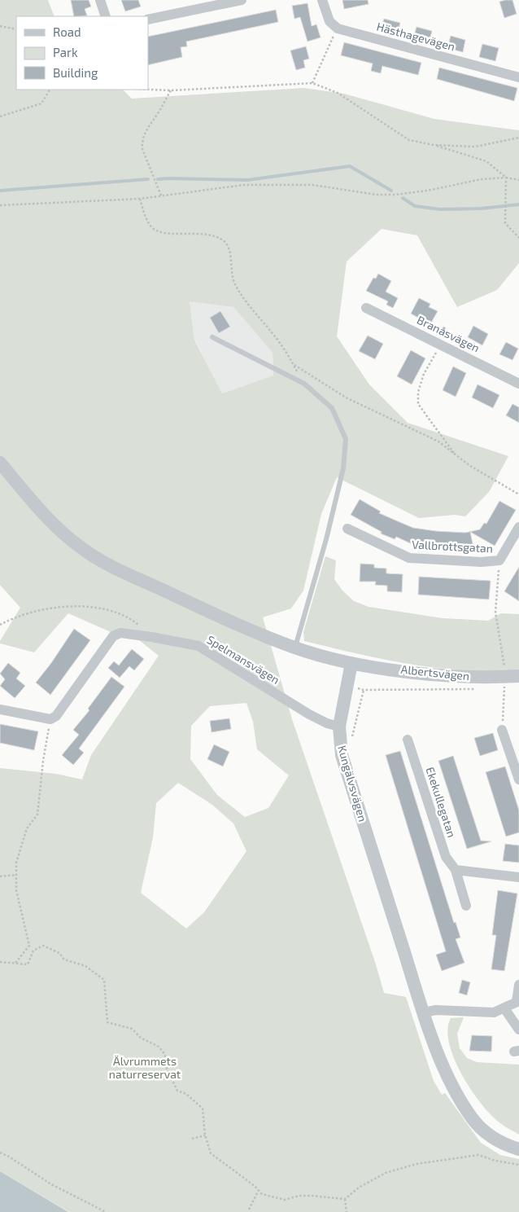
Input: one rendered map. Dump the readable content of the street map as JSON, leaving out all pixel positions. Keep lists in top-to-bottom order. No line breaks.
{"streets":{"street":["Hästhagevägen","Branåsvägen","Vallbrottsgatan","Spelmansvägen","Albertsvägen","Kungälvsvägen","Ekekullegatan"]},"crossings":[["Spelmansvägen","Kungälvsvägen"],["Albertsvägen","Kungälvsvägen"]],"parks":["Älvrummets naturreservat"],"legend":["Road","Park","Building"]}
